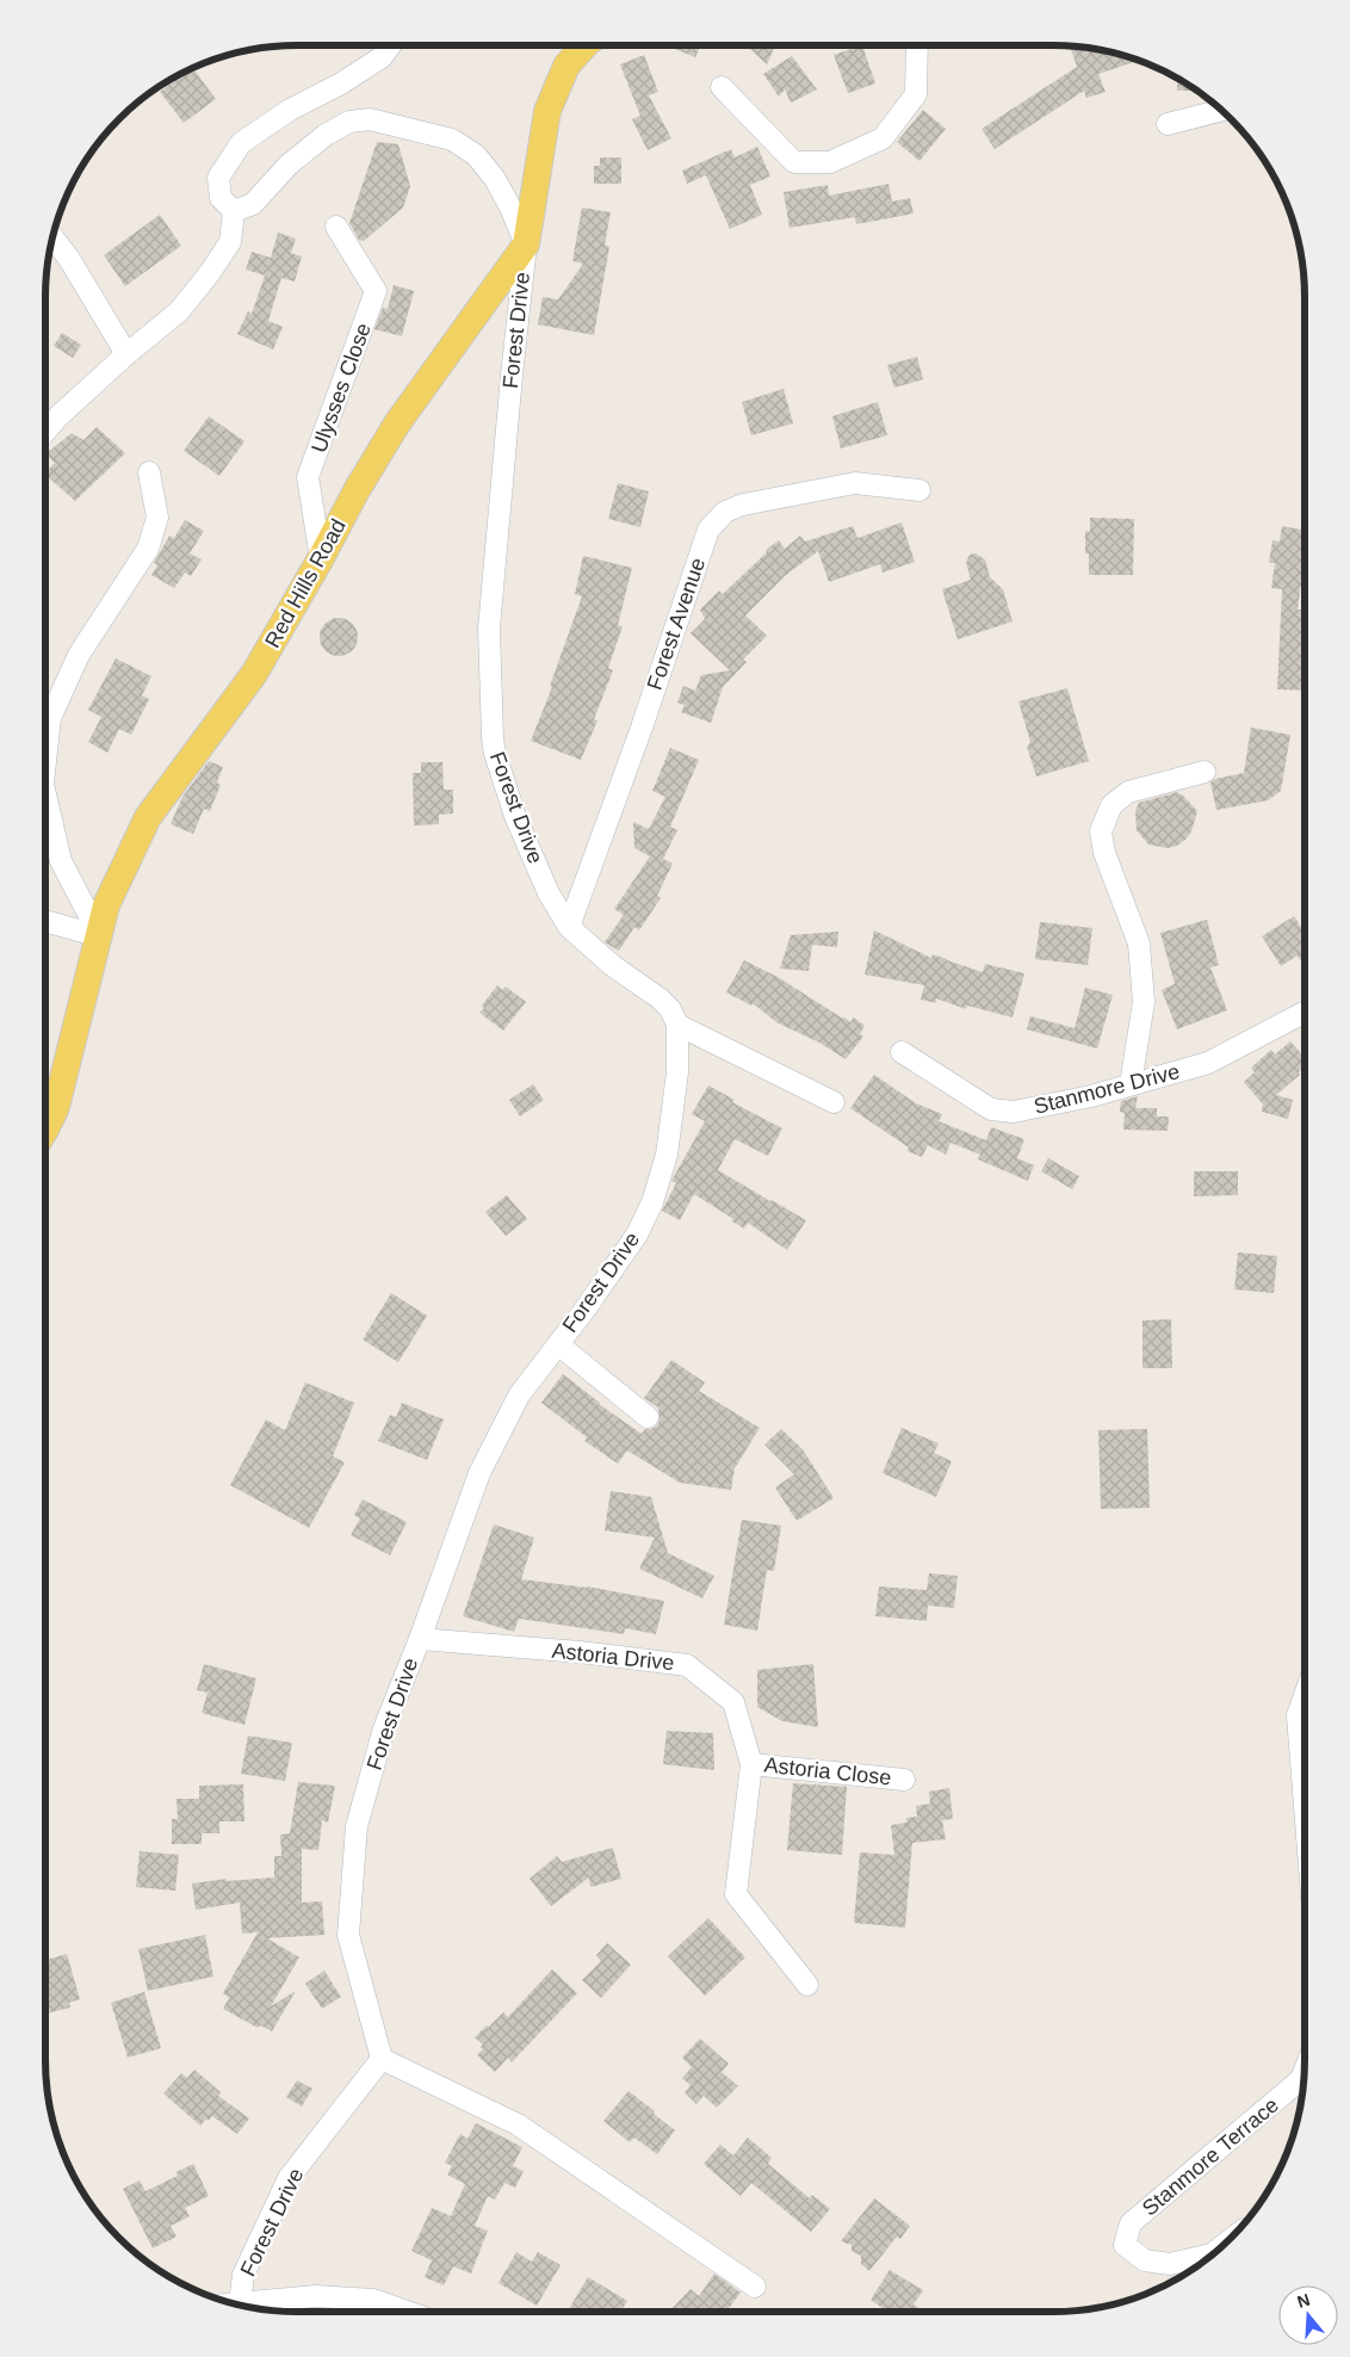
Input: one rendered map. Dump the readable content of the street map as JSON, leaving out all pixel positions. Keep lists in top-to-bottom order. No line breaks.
{"streets":{"main road":["Red Hills Road"],"street":["Forest Drive","Ulysses Close","Forest Avenue","Stanmore Drive","Astoria Drive","Astoria Close","Stanmore Terrace"]},"crossings":[["Forest Drive","Red Hills Road"],["Forest Drive","Forest Avenue"],["Forest Drive","Astoria Drive"],["Ulysses Close","Red Hills Road"],["Astoria Drive","Astoria Close"]],"north":"top"}
